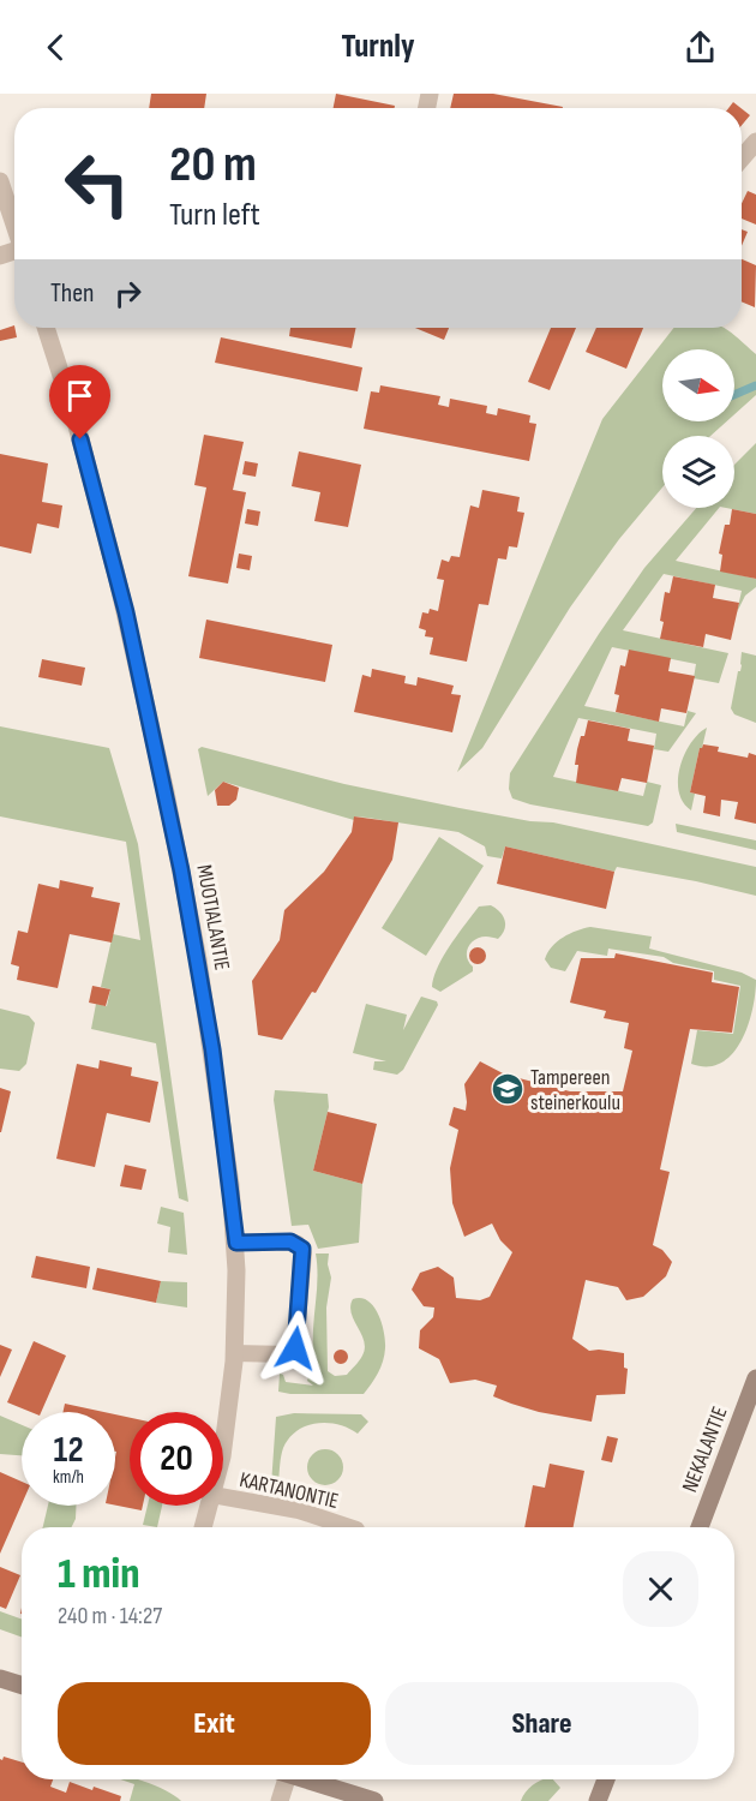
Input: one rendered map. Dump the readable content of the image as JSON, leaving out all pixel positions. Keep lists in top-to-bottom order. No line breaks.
{"streets":{"main road":["NEKALANTIE"],"street":["MUOTIALANTIE"],"lane":["KARTANONTIE"]},"places":{"school or university":["Tampereen steinerkoulu"]},"north":"right","page":{"header":"Turnly","turn":["20 m","Turn left"],"then":"Then","speed":"12 km/h","limit":"20","heading":["1 min","240 m · 14:27"],"buttons":["Exit","Share"]}}
